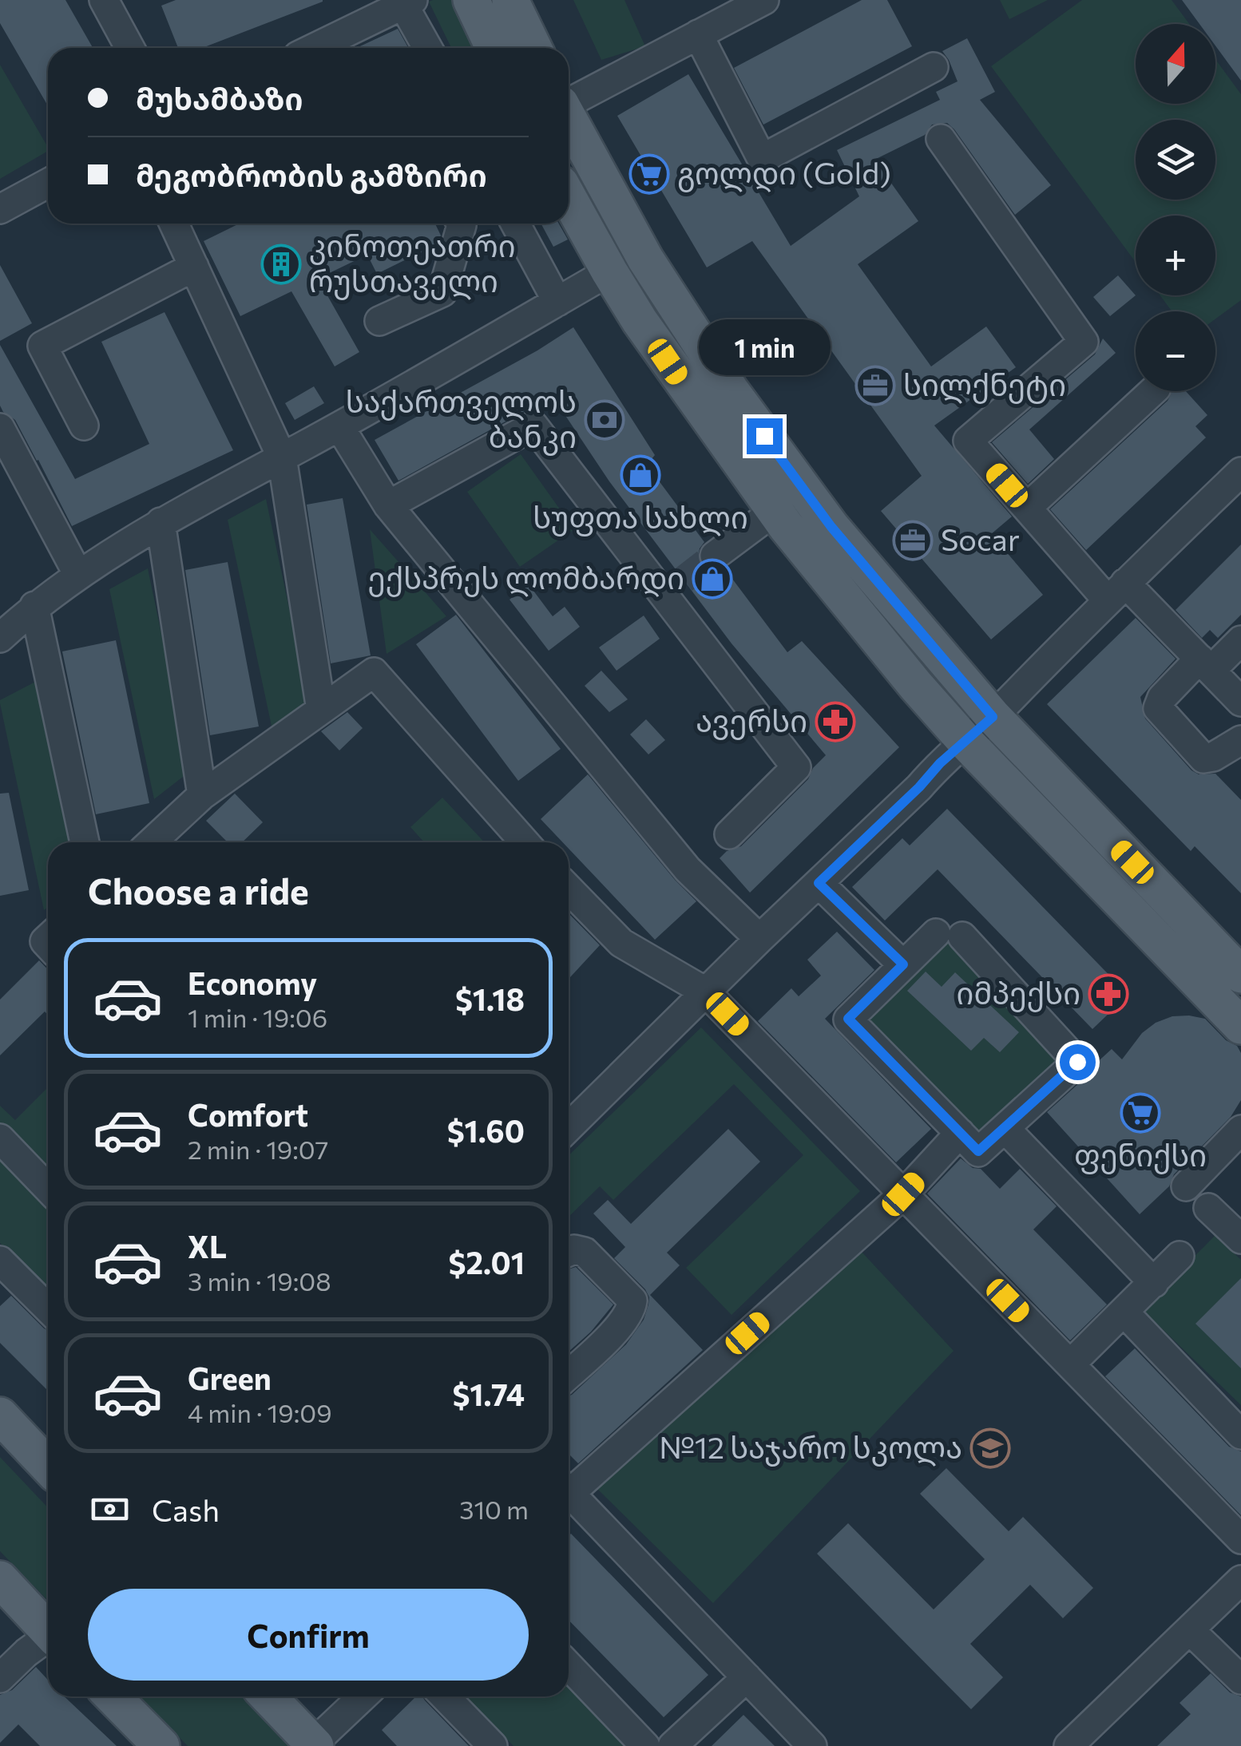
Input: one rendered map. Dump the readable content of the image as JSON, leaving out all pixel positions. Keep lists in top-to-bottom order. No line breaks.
{"places":{"supermarket":["გოლდი (Gold)","ფენიქსი"],"building":["კინოთეათრი რუსთაველი"],"office":["სილქნეტი","Socar"],"bank":["საქართველოს ბანკი"],"shop":["სუფთა სახლი","ექსპრეს ლომბარდი"],"pharmacy":["ავერსი","იმპექსი"],"school or university":["№12 საჯარო სკოლა"]},"north":"top","page":{"map_buttons":["+","−"],"banner":["მუხამბაზი","მეგობრობის გამზირი"],"bubble":"1 min","heading":"Choose a ride","list":[{"name":"Economy","note":"1 min · 19:06","value":"$1.18"},{"name":"Comfort","note":"2 min · 19:07","value":"$1.60"},{"name":"XL","note":"3 min · 19:08","value":"$2.01"},{"name":"Green","note":"4 min · 19:09","value":"$1.74"}],"pay":["Cash","310 m"],"buttons":"Confirm"}}
